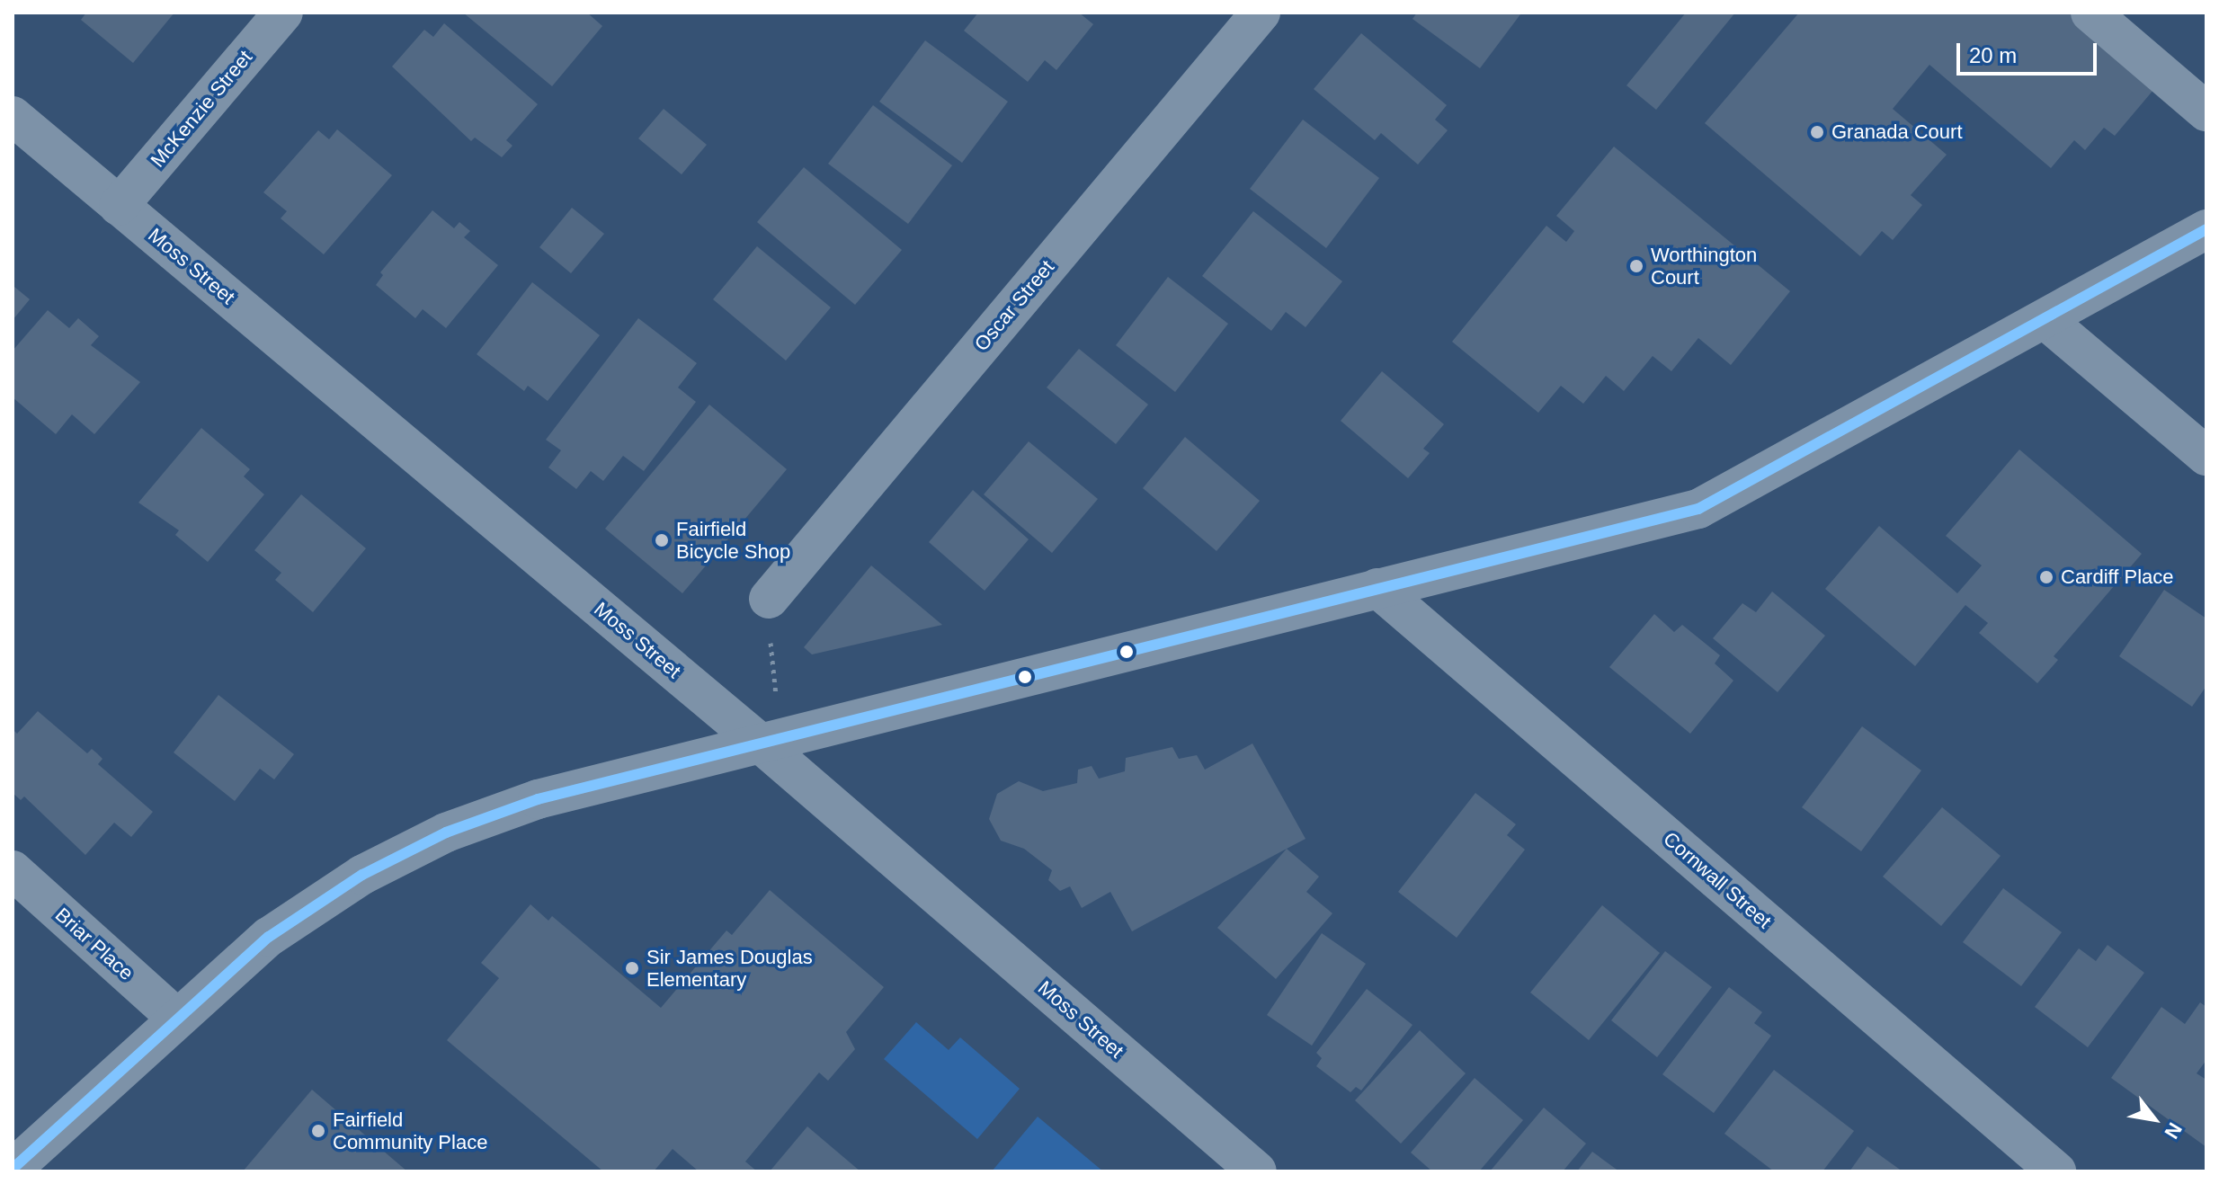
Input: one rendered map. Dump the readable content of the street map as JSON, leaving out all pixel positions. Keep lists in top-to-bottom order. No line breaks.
{"streets":{"street":["McKenzie Street","Moss Street","Oscar Street","Cornwall Street","Briar Place"]},"crossings":[["McKenzie Street","Moss Street"]],"places":["Granada Court","Worthington Court","Fairfield Bicycle Shop","Cardiff Place","Sir James Douglas Elementary","Fairfield Community Place"],"scale_bar":"20 m","north":"bottom right"}
